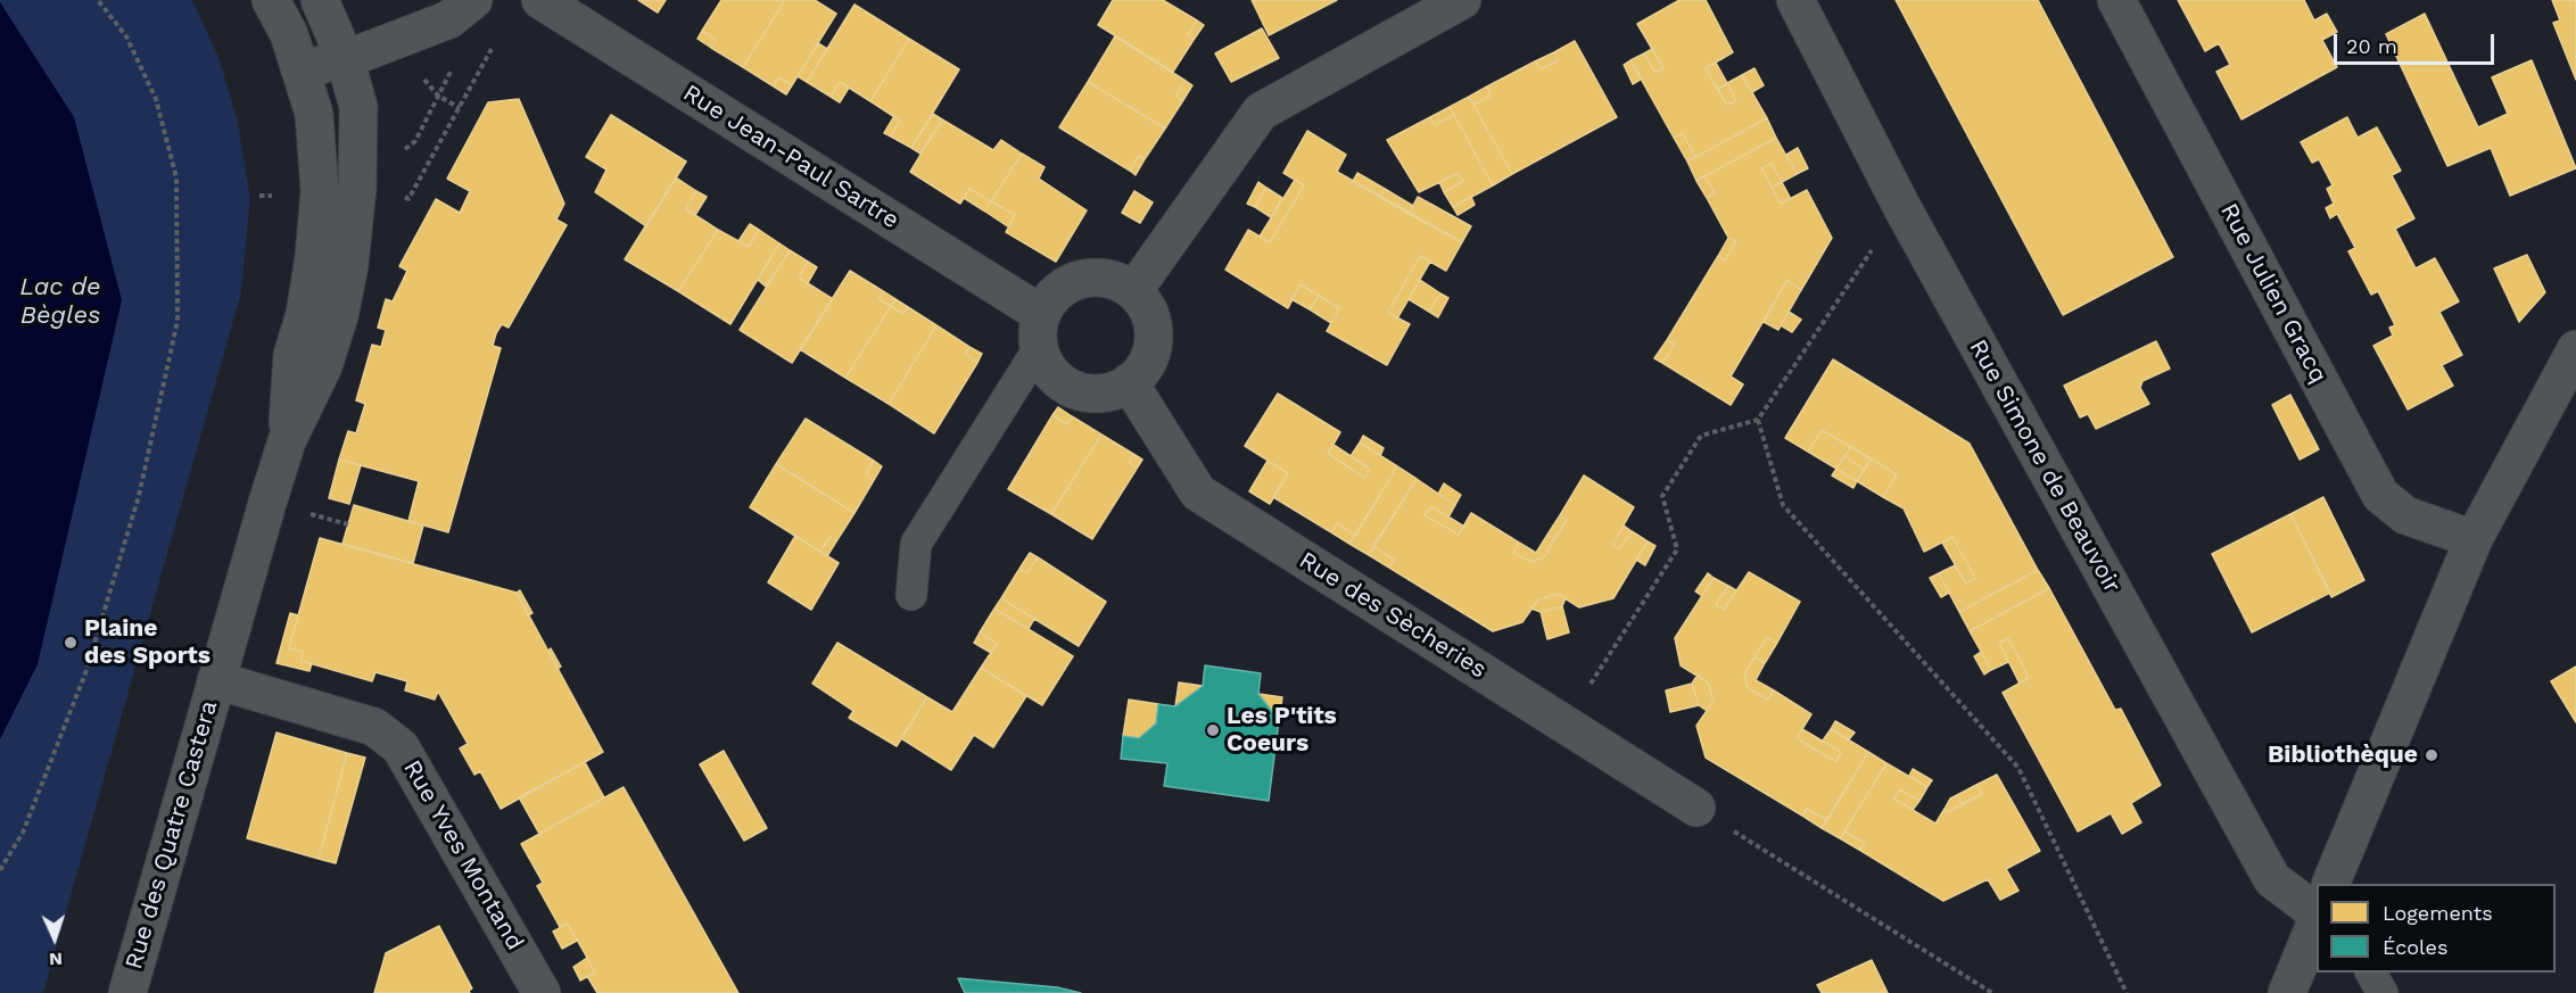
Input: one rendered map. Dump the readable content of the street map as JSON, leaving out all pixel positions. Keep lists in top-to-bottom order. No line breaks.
{"streets":{"street":["Rue Jean-Paul Sartre","Rue Julien Gracq","Rue Simone de Beauvoir","Rue des Sècheries","Rue des Quatre Castera","Rue Yves Montand"]},"crossings":[["Rue Jean-Paul Sartre","Rue des Sècheries"],["Rue des Quatre Castera","Rue Yves Montand"]],"water":["Lac de Bègles"],"places":["Plaine des Sports","Les P'tits Coeurs","Bibliothèque"],"legend":["Logements","Écoles"],"scale_bar":"20 m","north":"bottom"}
